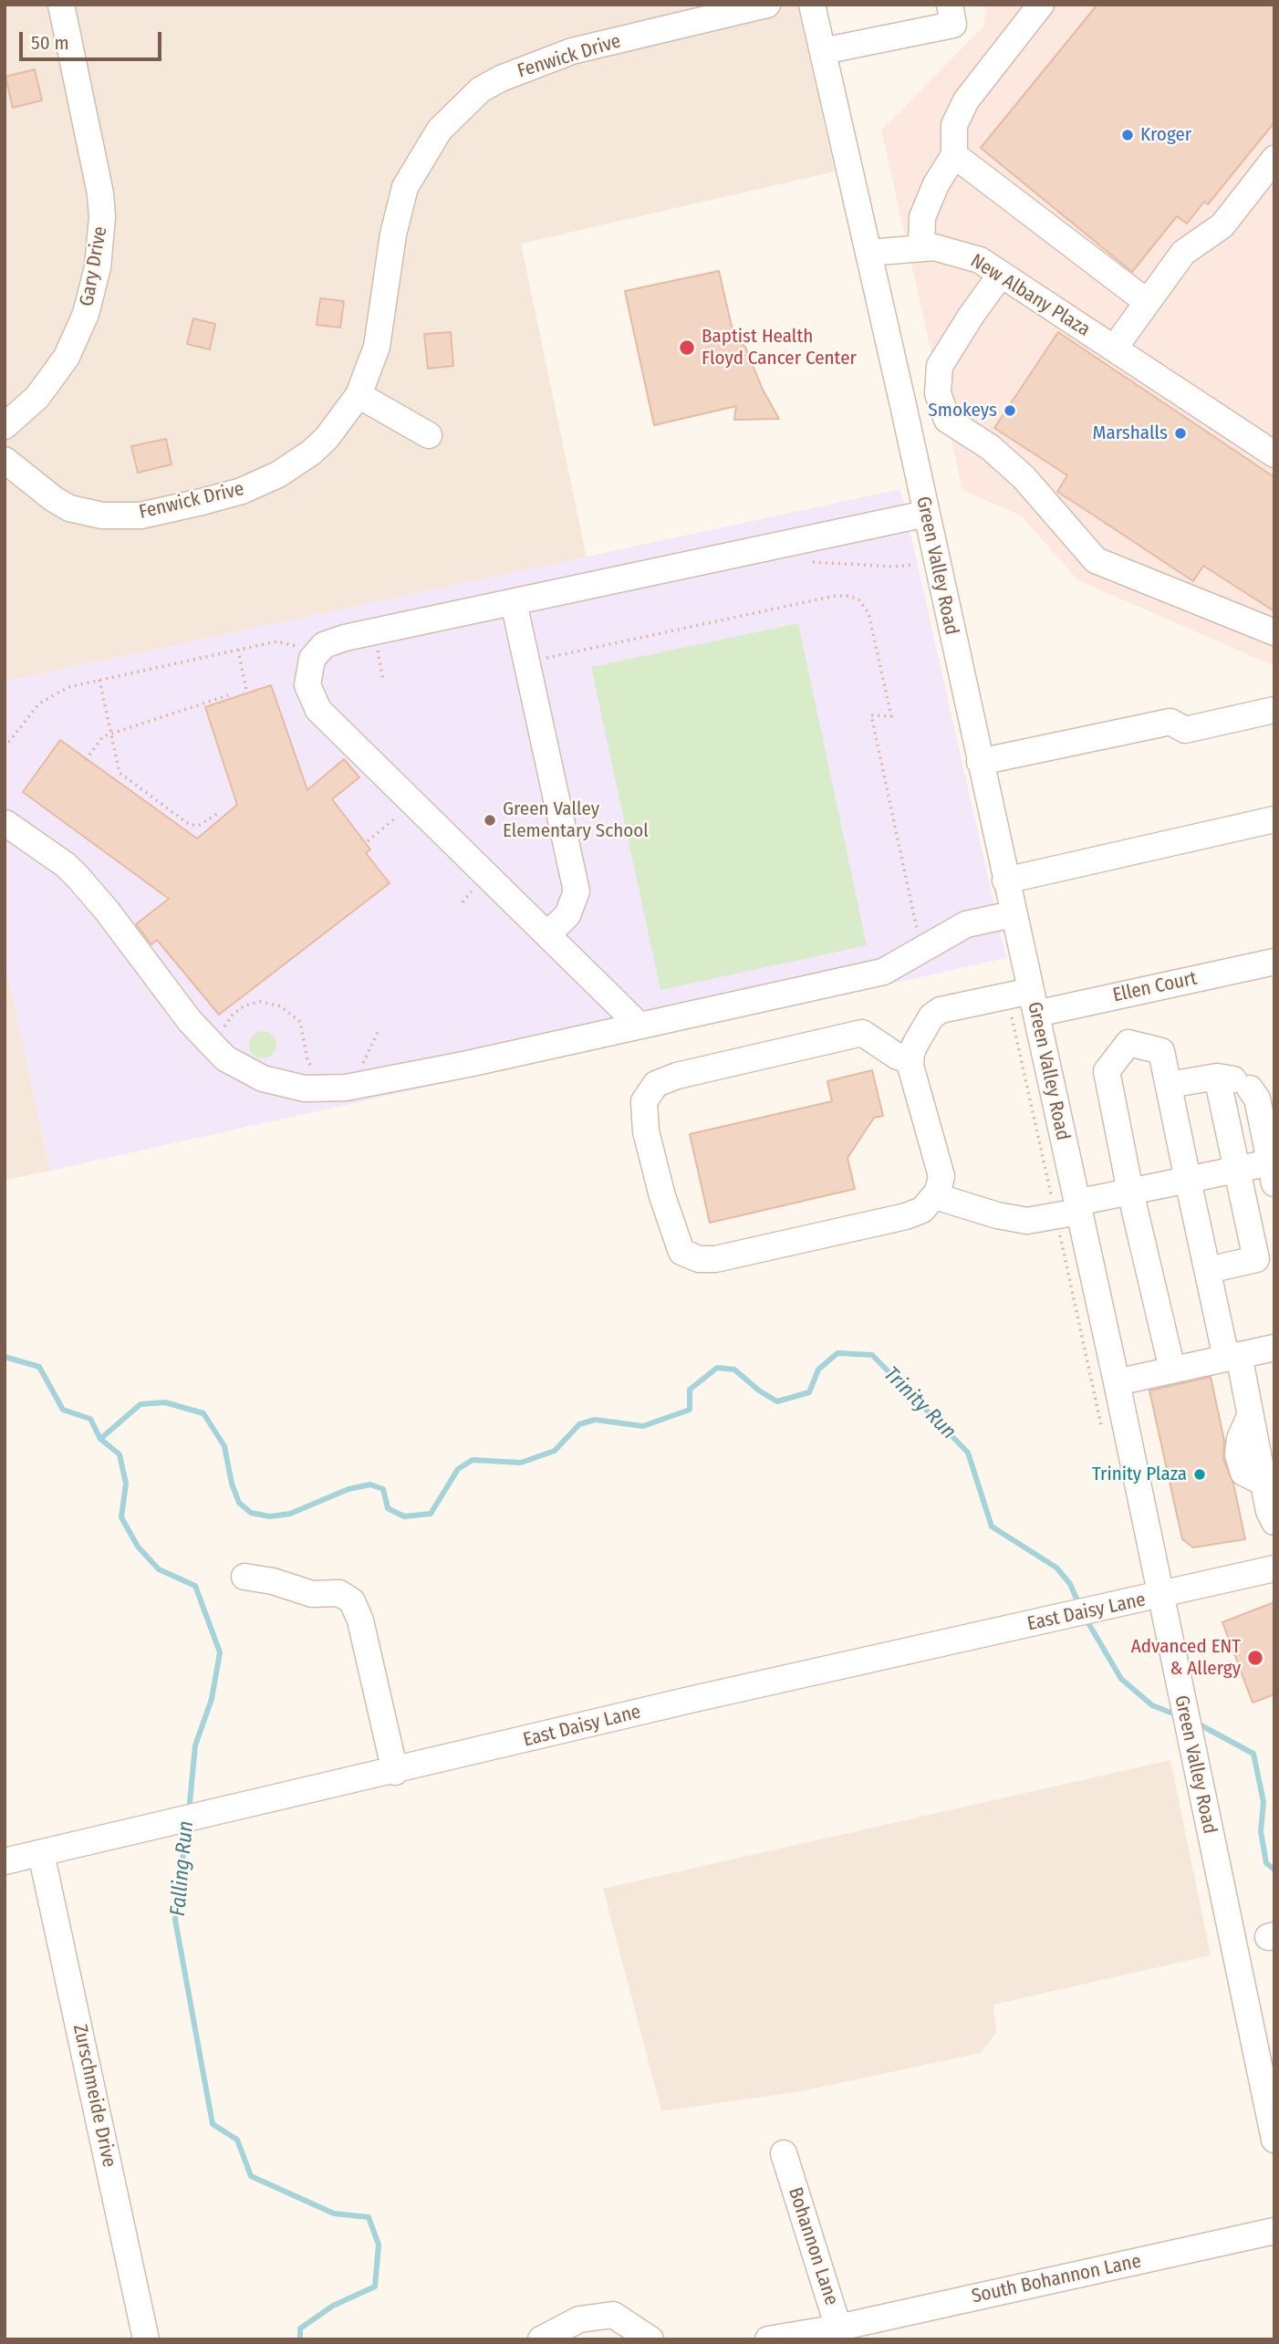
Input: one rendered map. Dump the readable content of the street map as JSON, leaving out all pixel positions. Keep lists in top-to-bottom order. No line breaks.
{"streets":{"street":["Fenwick Drive","Gary Drive","New Albany Plaza","Green Valley Road","Ellen Court","East Daisy Lane","Zurschmeide Drive","Bohannon Lane","South Bohannon Lane"]},"crossings":[["New Albany Plaza","Green Valley Road"],["Green Valley Road","Ellen Court"],["Green Valley Road","East Daisy Lane"],["East Daisy Lane","Zurschmeide Drive"],["Bohannon Lane","South Bohannon Lane"]],"water":["Trinity Run","Falling Run"],"places":["Kroger","Baptist Health Floyd Cancer Center","Smokeys","Marshalls","Green Valley Elementary School","Trinity Plaza","Advanced ENT & Allergy"],"scale_bar":"50 m"}
